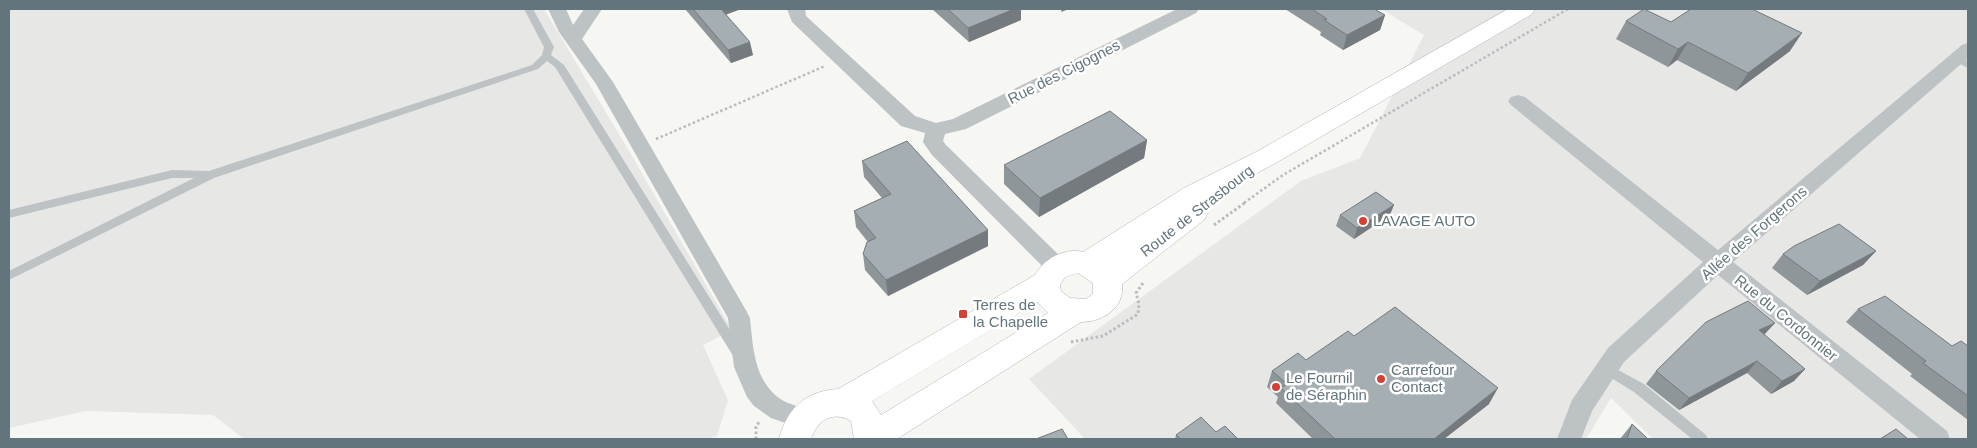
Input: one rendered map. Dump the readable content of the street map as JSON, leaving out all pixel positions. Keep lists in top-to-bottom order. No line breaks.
{"streets":{"main road":["Route de Strasbourg"],"street":["Rue des Cigognes","Allée des Forgerons","Rue du Cordonnier"]},"crossings":[["Allée des Forgerons","Rue du Cordonnier"]],"places":{"other":["LAVAGE AUTO","Carrefour Contact","Le Fournil de Séraphin"],"transit":["Terres de la Chapelle"]}}
